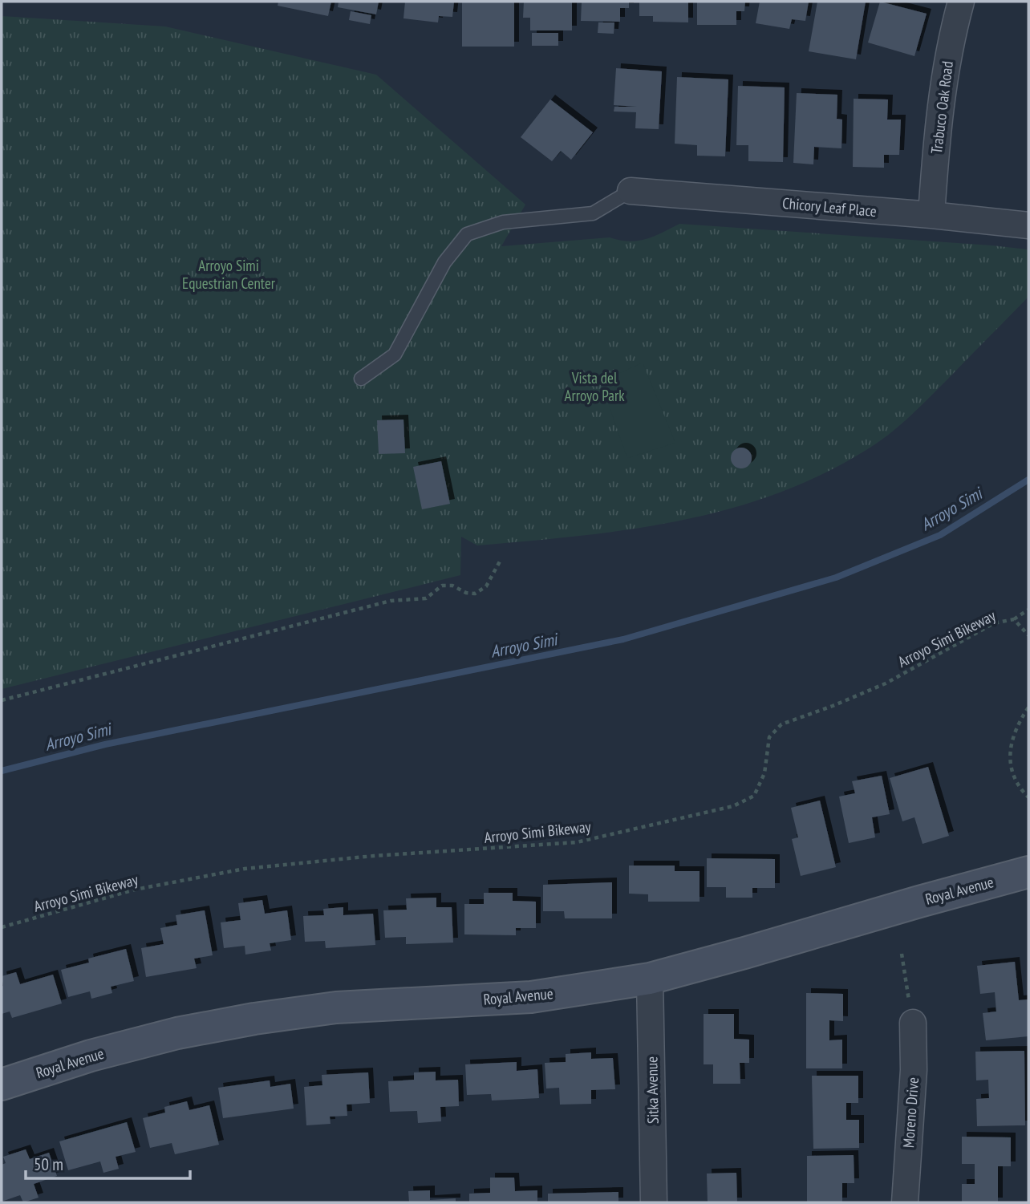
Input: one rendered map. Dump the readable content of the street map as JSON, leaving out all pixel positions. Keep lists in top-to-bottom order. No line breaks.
{"streets":{"main road":["Royal Avenue"],"street":["Trabuco Oak Road","Chicory Leaf Place","Sitka Avenue","Moreno Drive"],"path":["Arroyo Simi Bikeway"]},"crossings":[["Trabuco Oak Road","Chicory Leaf Place"],["Royal Avenue","Sitka Avenue"]],"water":["Arroyo Simi"],"parks":["Arroyo Simi Equestrian Center","Vista del Arroyo Park"],"scale_bar":"50 m"}
